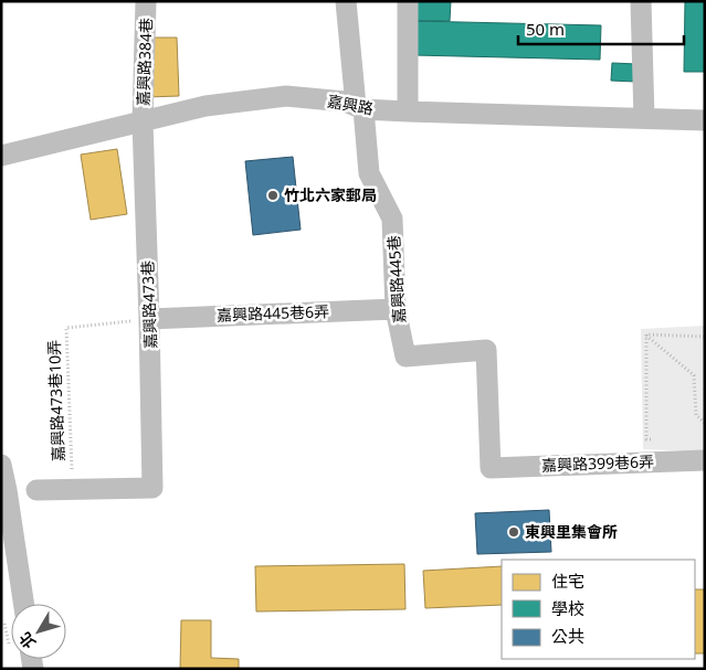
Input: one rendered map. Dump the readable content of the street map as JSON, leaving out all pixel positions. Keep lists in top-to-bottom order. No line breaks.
{"streets":{"street":["嘉興路384巷","嘉興路","嘉興路445巷","嘉興路473巷","嘉興路445巷6弄","嘉興路399巷6弄"],"path":["嘉興路473巷10弄"]},"crossings":[["嘉興路384巷","嘉興路"],["嘉興路384巷","嘉興路473巷"],["嘉興路","嘉興路445巷"],["嘉興路","嘉興路473巷"],["嘉興路445巷","嘉興路445巷6弄"],["嘉興路445巷","嘉興路399巷6弄"],["嘉興路473巷","嘉興路445巷6弄"],["嘉興路473巷","嘉興路473巷10弄"],["嘉興路445巷6弄","嘉興路473巷10弄"]],"places":["竹北六家郵局","東興里集會所"],"legend":["住宅","學校","公共"],"scale_bar":"50 m","north":"bottom left"}
